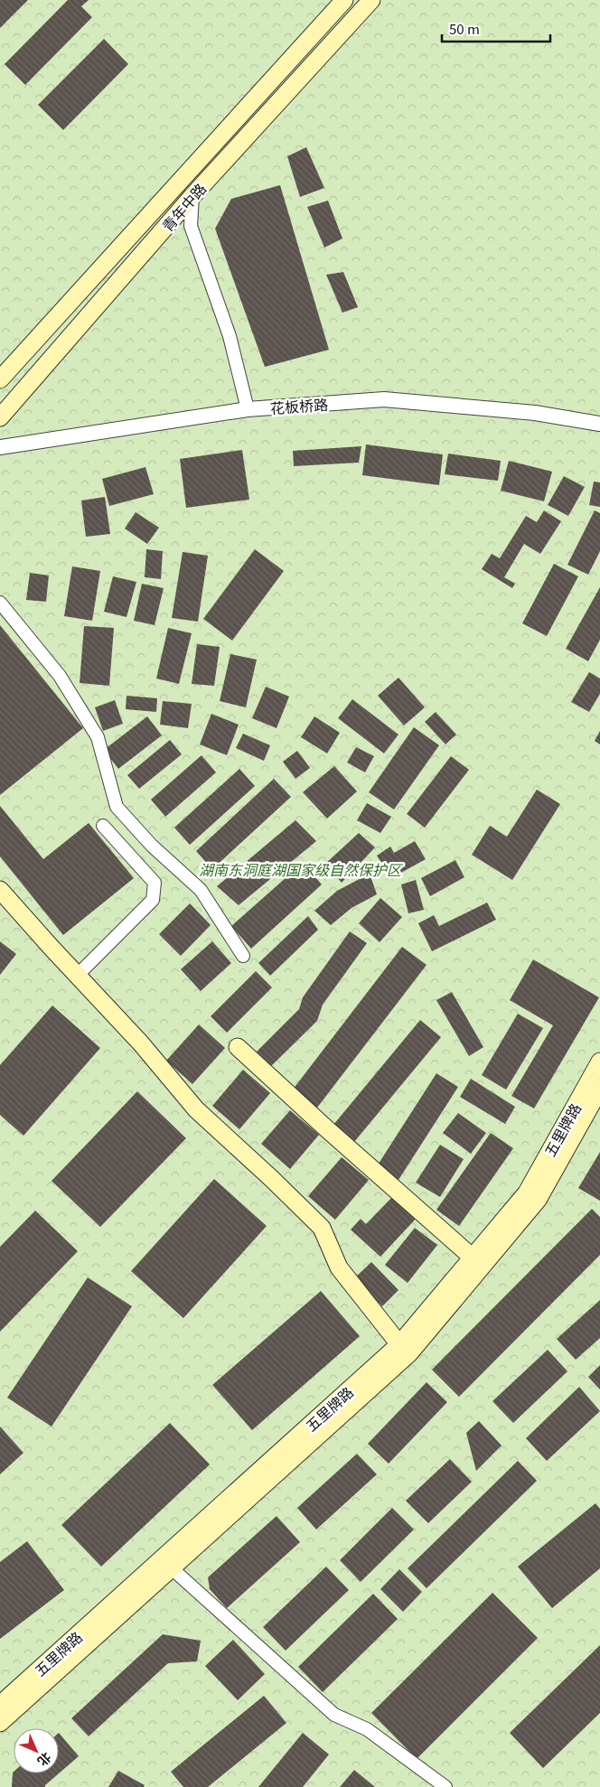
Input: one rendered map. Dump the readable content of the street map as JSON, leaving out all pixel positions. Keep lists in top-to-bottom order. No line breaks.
{"streets":{"main road":["青年中路","五里牌路"],"street":["花板桥路"]},"parks":["湖南东洞庭湖国家级自然保护区"],"scale_bar":"50 m","north":"bottom right"}
